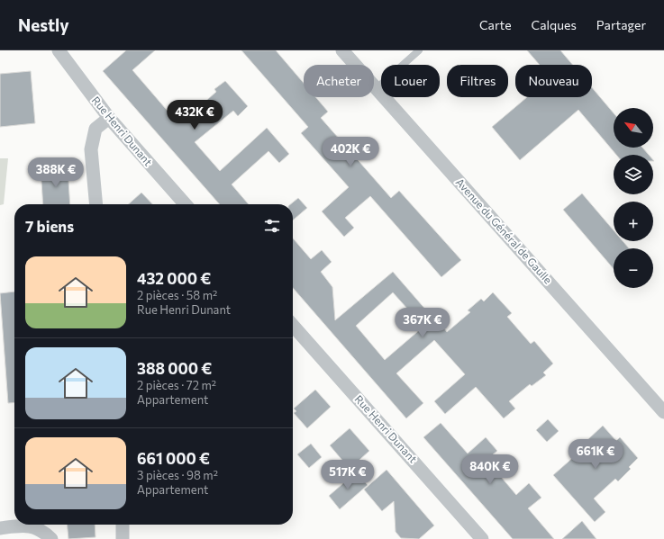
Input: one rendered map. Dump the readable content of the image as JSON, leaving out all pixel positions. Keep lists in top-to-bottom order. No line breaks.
{"streets":{"street":["Rue Henri Dunant","Avenue du Général de Gaulle"]},"north":"top left","page":{"header":"Nestly","nav":["Carte","Calques","Partager"],"chip":["Acheter","Louer","Filtres","Nouveau"],"price":["432K €","402K €","388K €","367K €","661K €","840K €","517K €"],"map_buttons":["+","−"],"heading":"7 biens","list":[{"name":"432 000 €","note":"2 pièces · 58 m² · Rue Henri Dunant"},{"name":"388 000 €","note":"2 pièces · 72 m² · Appartement"},{"name":"661 000 €","note":"3 pièces · 98 m² · Appartement"}]}}
